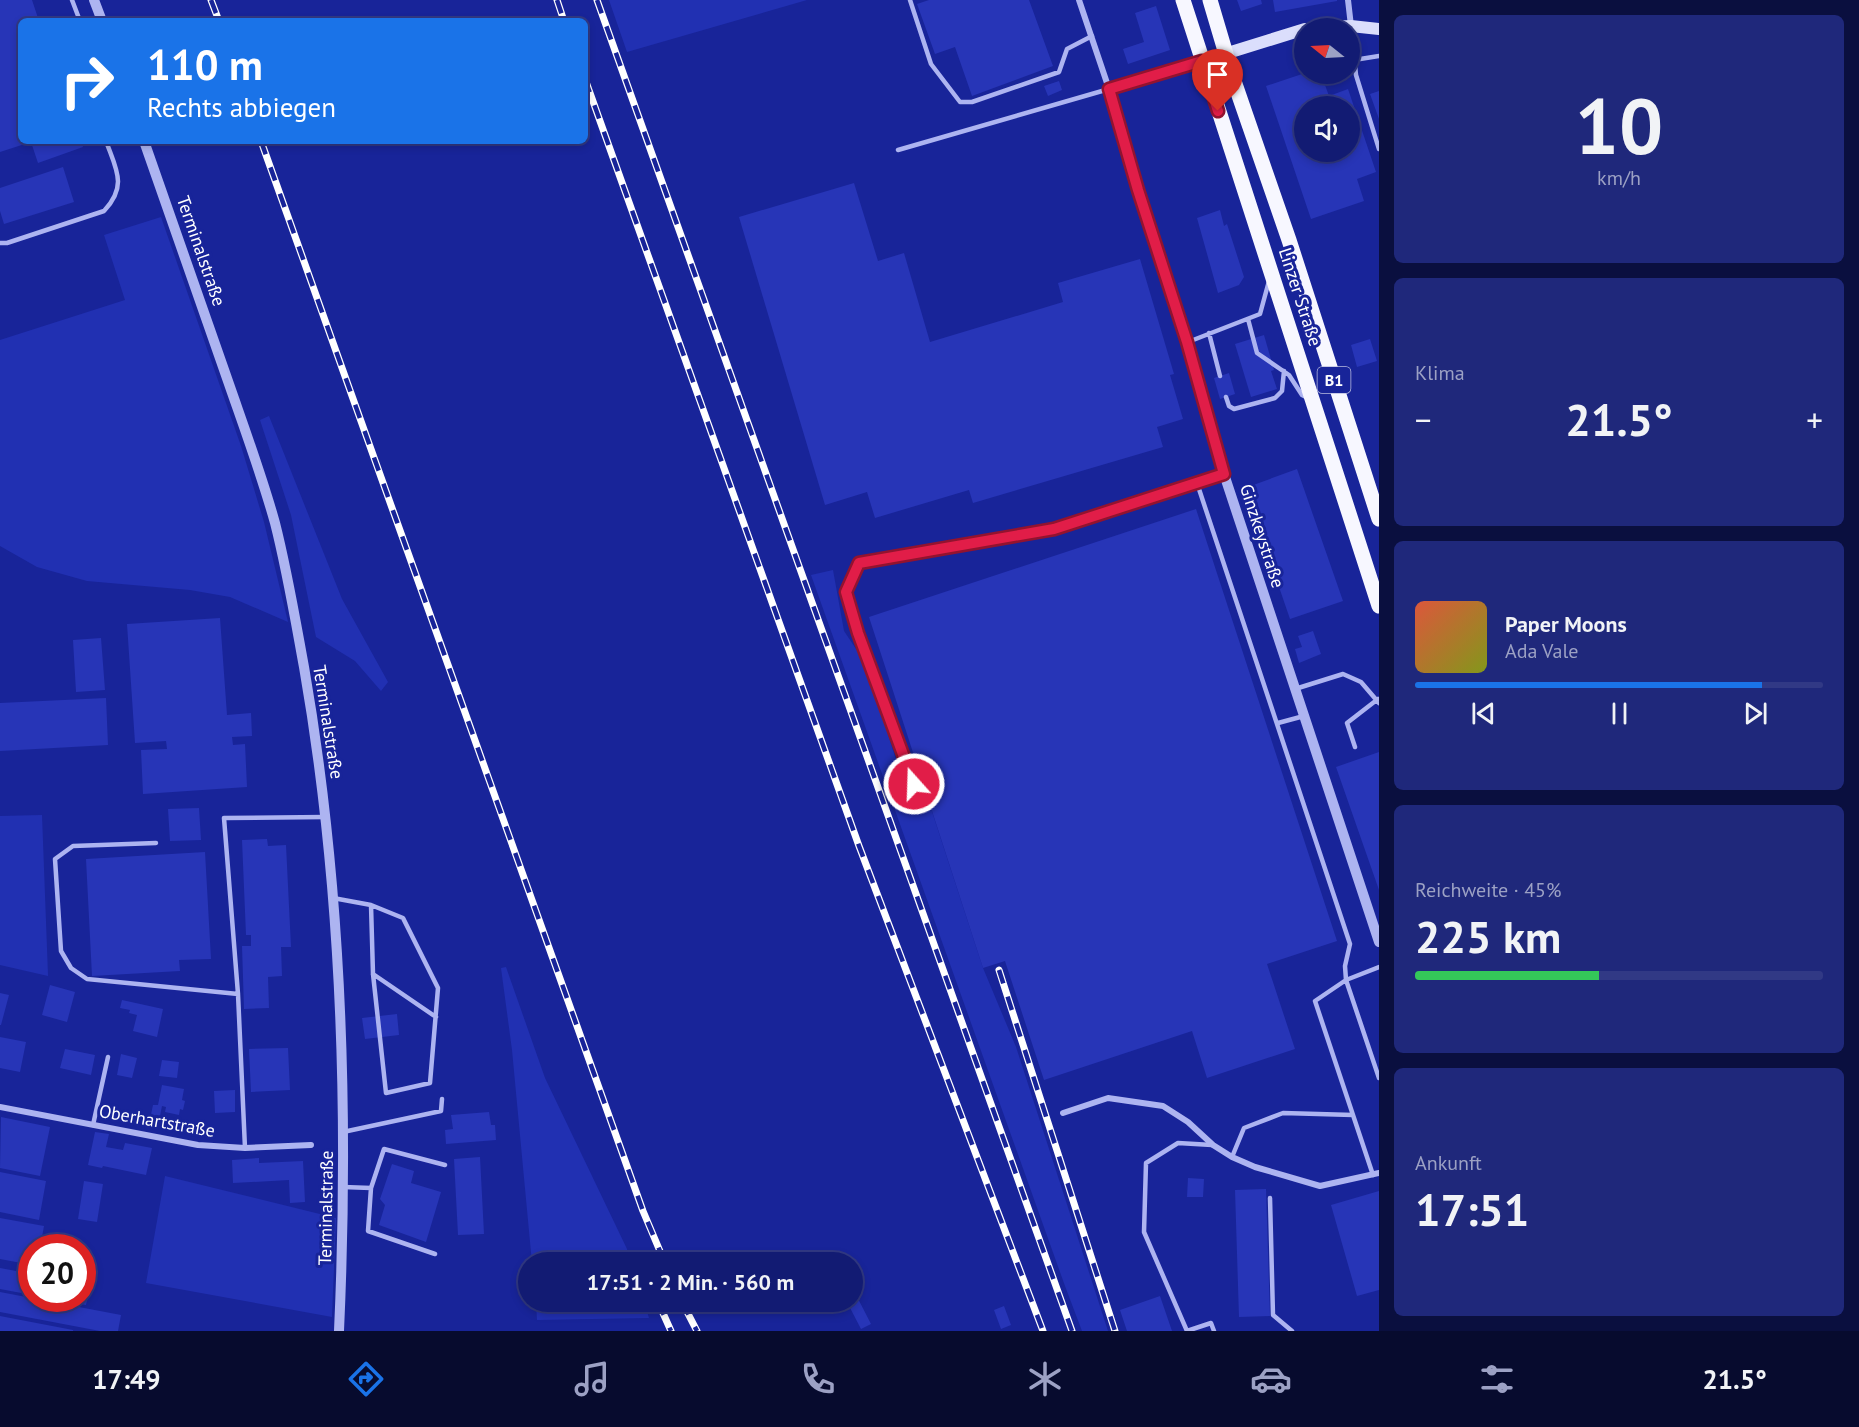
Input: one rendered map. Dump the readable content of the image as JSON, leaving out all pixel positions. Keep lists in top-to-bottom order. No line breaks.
{"streets":{"main road":["Linzer Straße","B1"],"street":["Terminalstraße","Ginzkeystraße","Oberhartstraße"]},"north":"left","page":{"tile":[["10","km/h"],"Klima",["Reichweite · 45%","225 km"],["Ankunft","17:51"]],"turn":["110 m","Rechts abbiegen"],"heat":["−","21.5°","+"],"song":["Paper Moons","Ada Vale"],"limit":"20","trip":"17:51 · 2 Min. · 560 m","tabs":["17:49","21.5°"]}}
